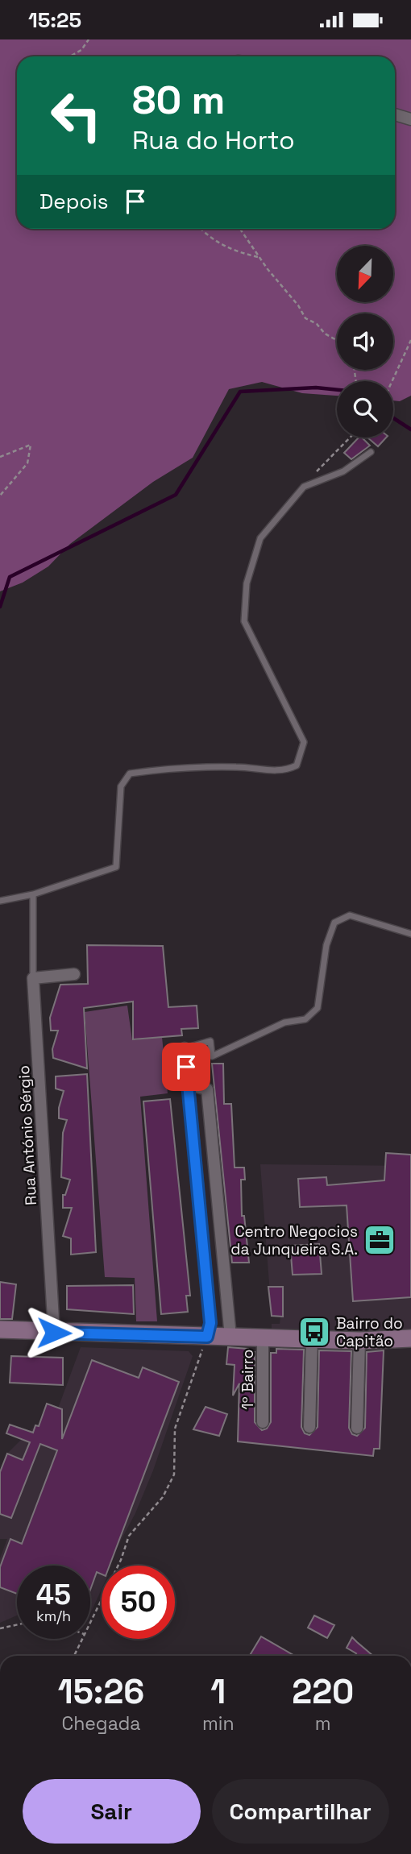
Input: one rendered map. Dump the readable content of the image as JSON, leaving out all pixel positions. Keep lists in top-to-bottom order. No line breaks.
{"streets":{"street":["Rua António Sérgio","1º Bairro"]},"places":{"office":["Centro Negocios da Junqueira S.A."],"bus stop":["Bairro do Capitão"]},"north":"bottom left","page":{"status":"15:25","turn":["80 m","Rua do Horto"],"then":"Depois","speed":"45 km/h","limit":"50","eta":["15:26","Chegada","1","min","220","m"],"buttons":["Sair","Compartilhar"]}}
